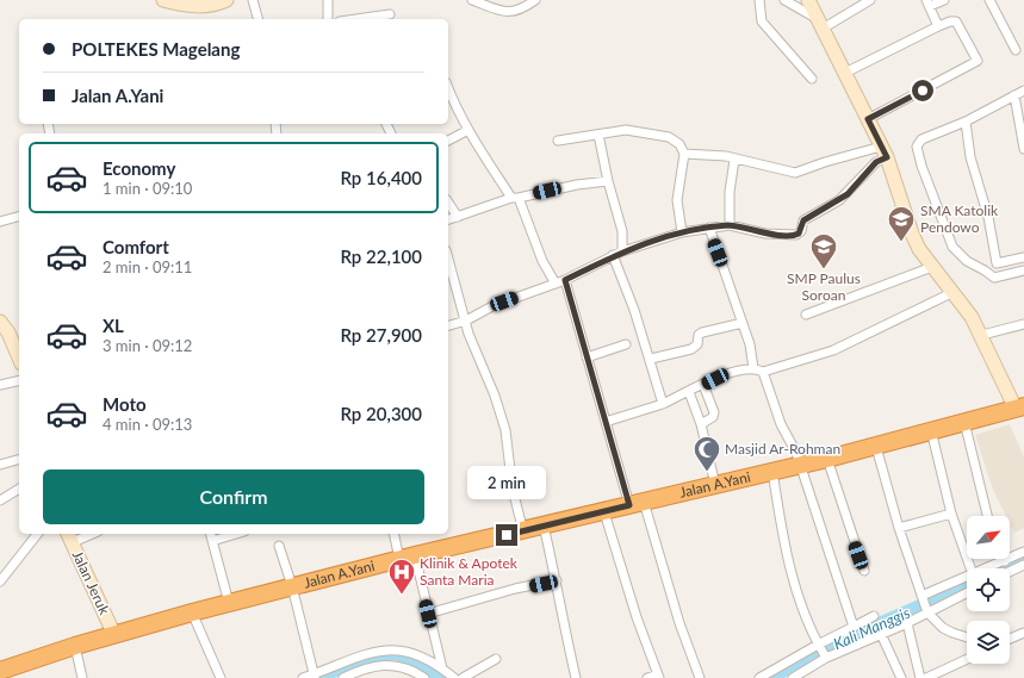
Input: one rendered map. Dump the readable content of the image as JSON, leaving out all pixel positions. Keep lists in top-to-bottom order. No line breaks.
{"streets":{"highway":["Jalan A.Yani"],"street":["Jalan Jeruk"]},"crossings":[["Jalan A.Yani","Jalan Jeruk"]],"water":["Kali Manggis"],"places":{"school or university":["SMA Katolik Pendowo","SMP Paulus Soroan"],"mosque":["Masjid Ar-Rohman"],"hospital":["Klinik & Apotek Santa Maria"]},"north":"top right","page":{"banner":["POLTEKES Magelang","Jalan A.Yani"],"list":[{"name":"Economy","note":"1 min · 09:10","value":"Rp 16,400"},{"name":"Comfort","note":"2 min · 09:11","value":"Rp 22,100"},{"name":"XL","note":"3 min · 09:12","value":"Rp 27,900"},{"name":"Moto","note":"4 min · 09:13","value":"Rp 20,300"}],"buttons":"Confirm","bubble":"2 min"}}
